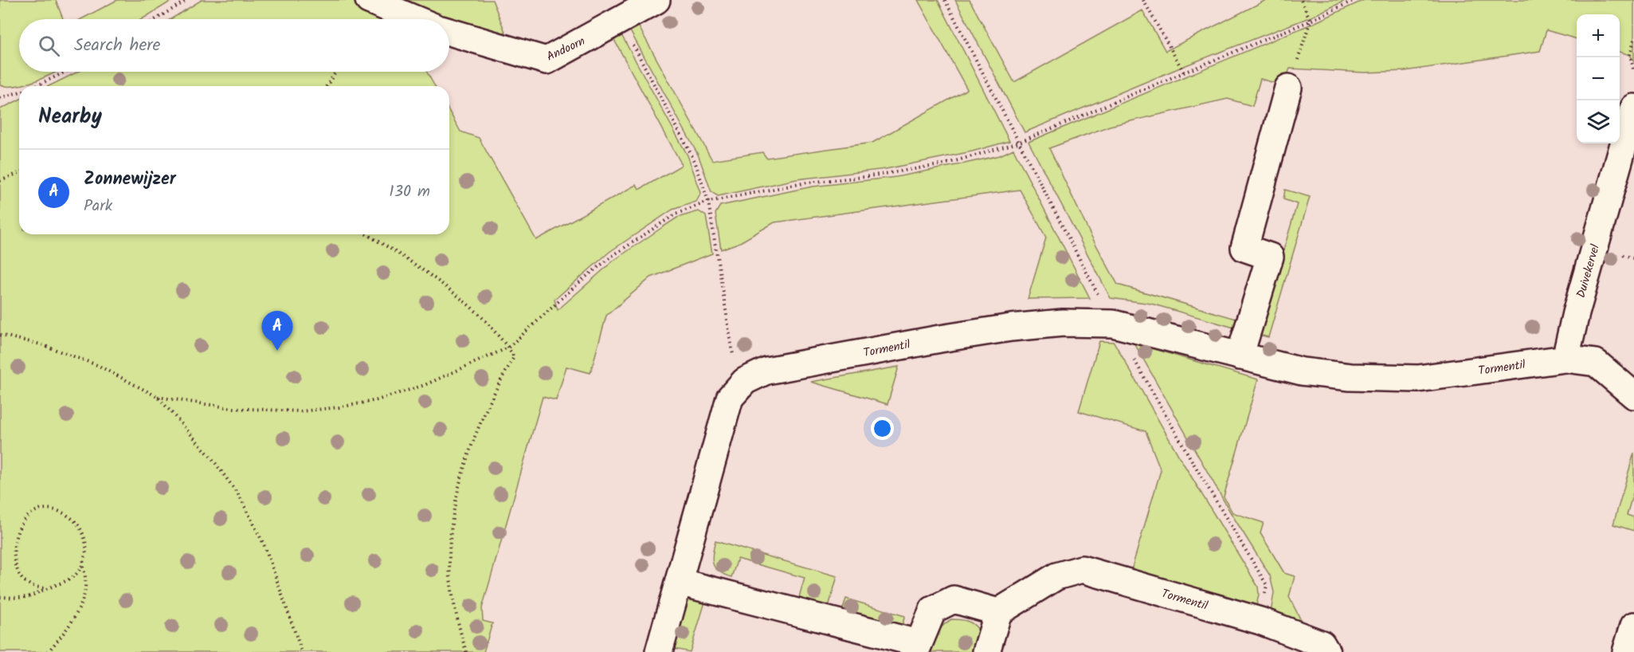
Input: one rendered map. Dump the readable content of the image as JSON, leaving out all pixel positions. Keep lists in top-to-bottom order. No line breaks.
{"streets":{"street":["Andoorn","Duivekervel","Tormentil"]},"crossings":[["Duivekervel","Tormentil"]],"page":{"map_buttons":["+","−"],"search":"Search here","heading":"Nearby","list":[{"mark":"A","name":"Zonnewijzer","note":"Park","value":"130 m"}],"pins":"A"}}
